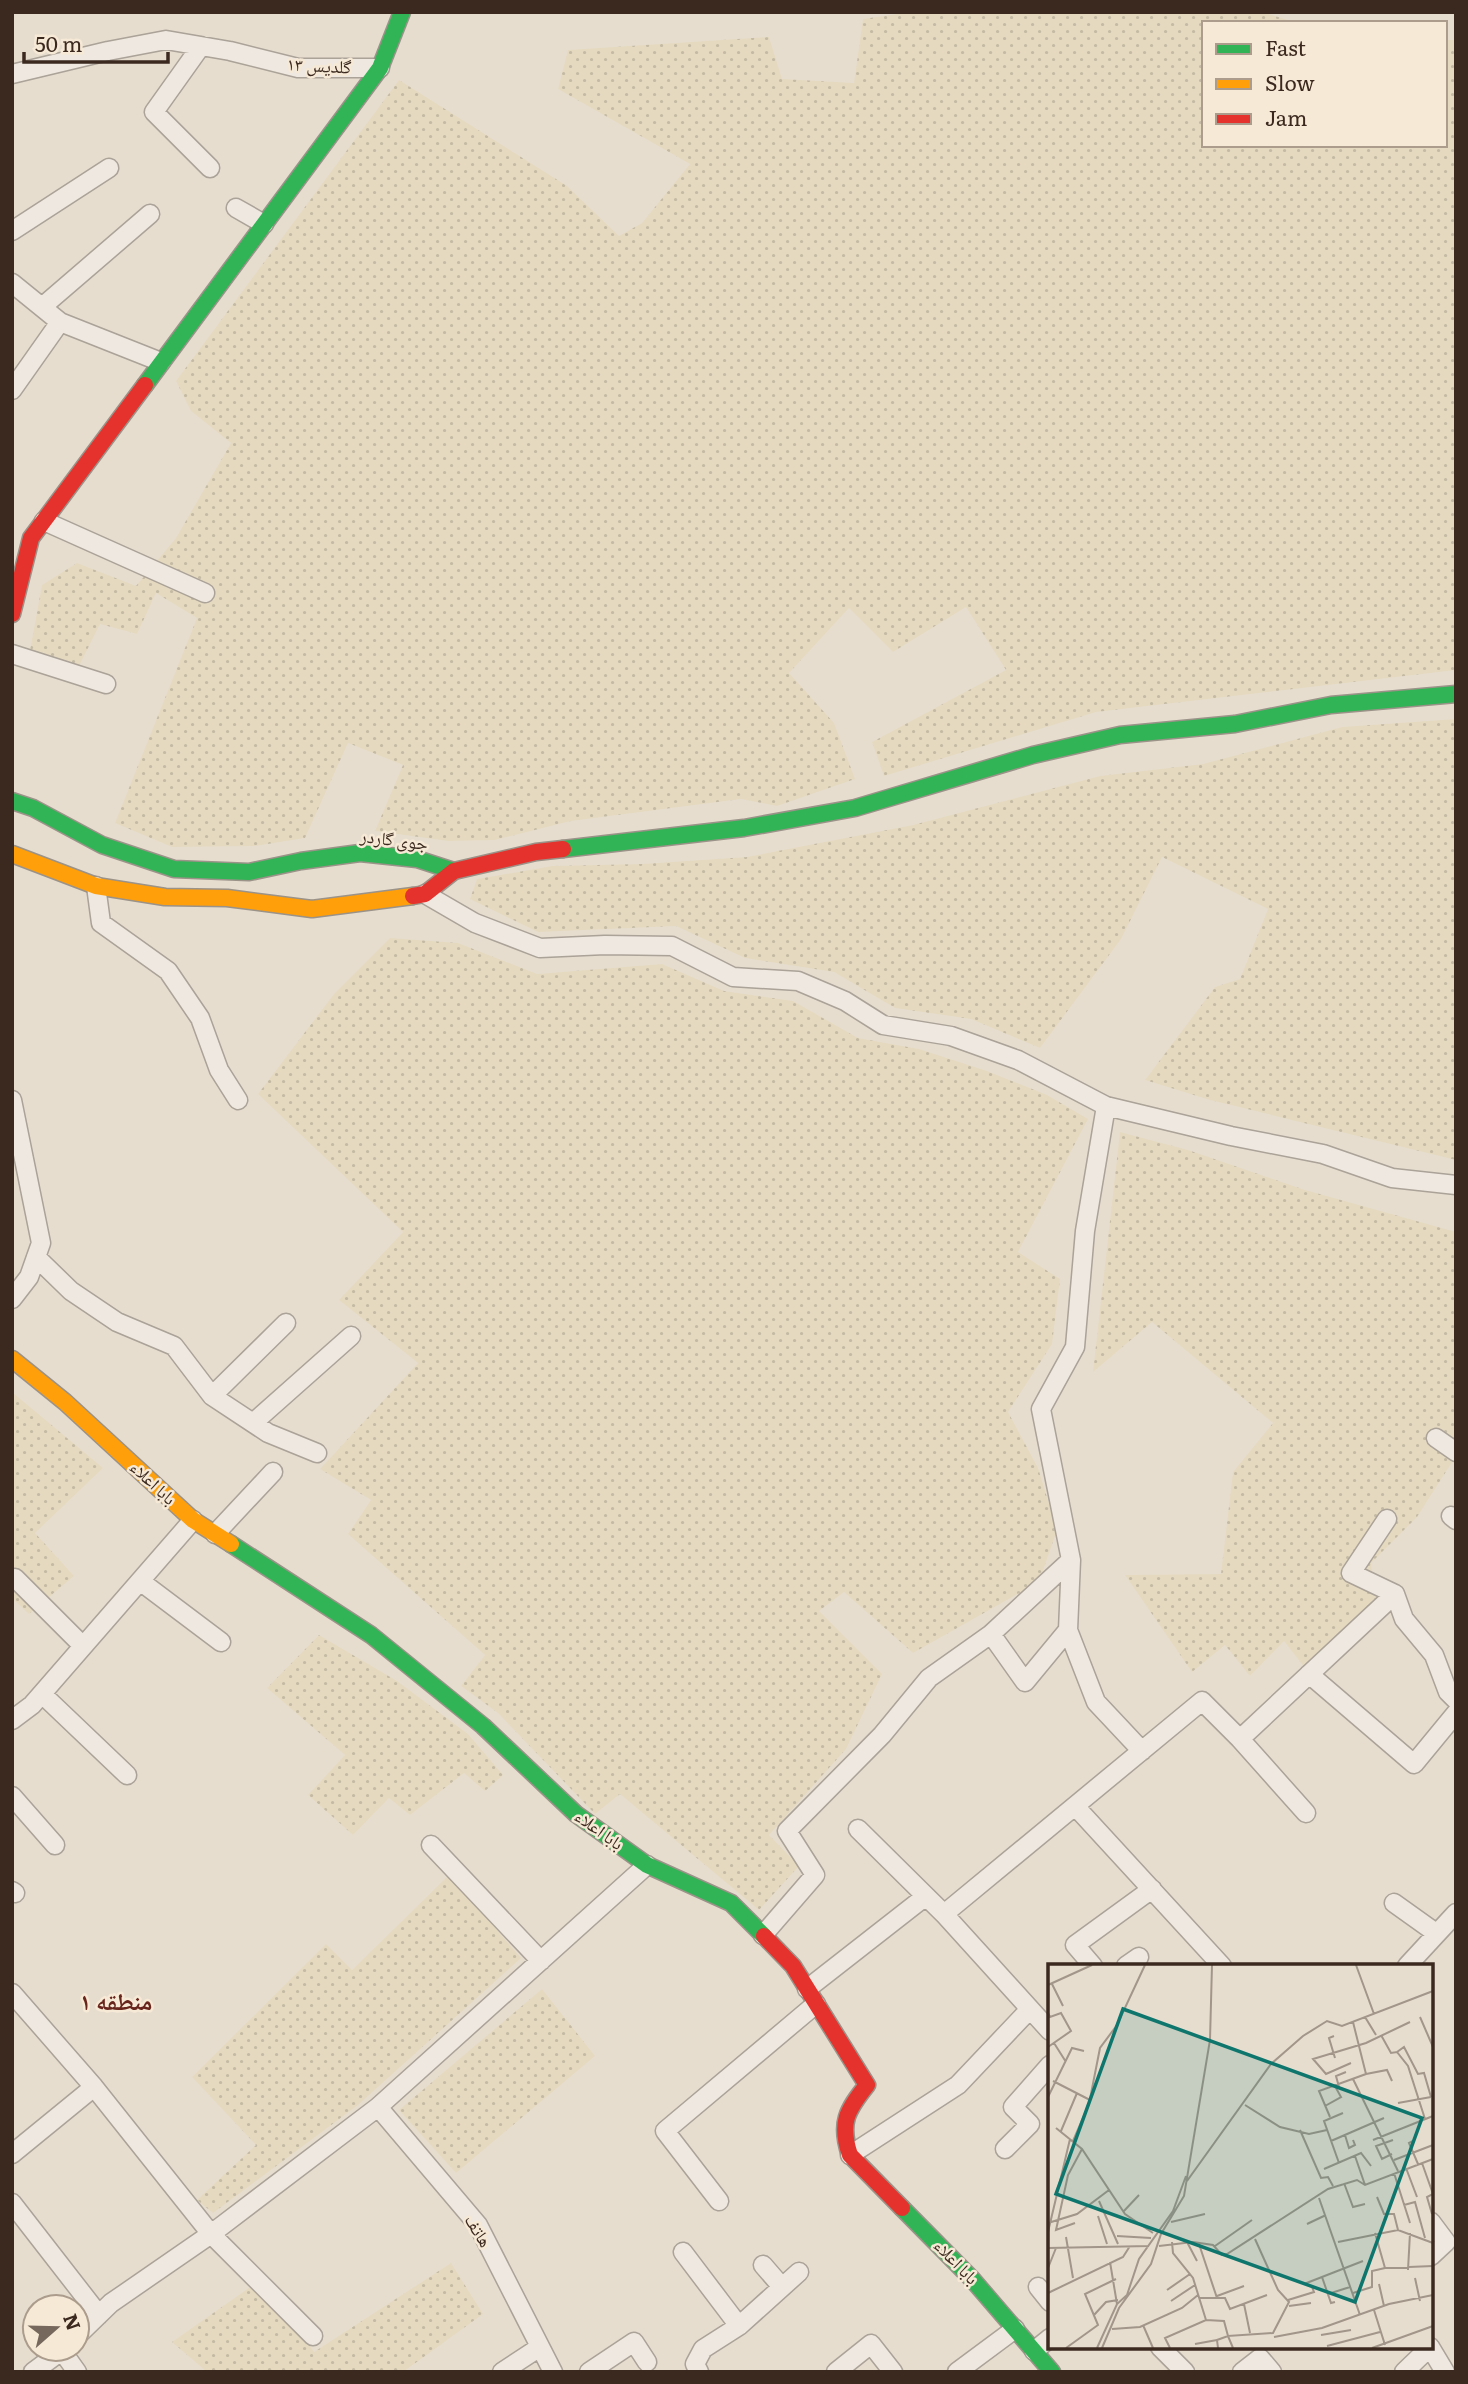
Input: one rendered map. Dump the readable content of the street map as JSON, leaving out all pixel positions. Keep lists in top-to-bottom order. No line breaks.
{"streets":{"street":["گلدیس ۱۳","جوی گاردر","بابا اعلاء","هاتف"]},"districts":["منطقه ۱"],"legend":["Fast","Slow","Jam"],"scale_bar":"50 m","north":"right"}
